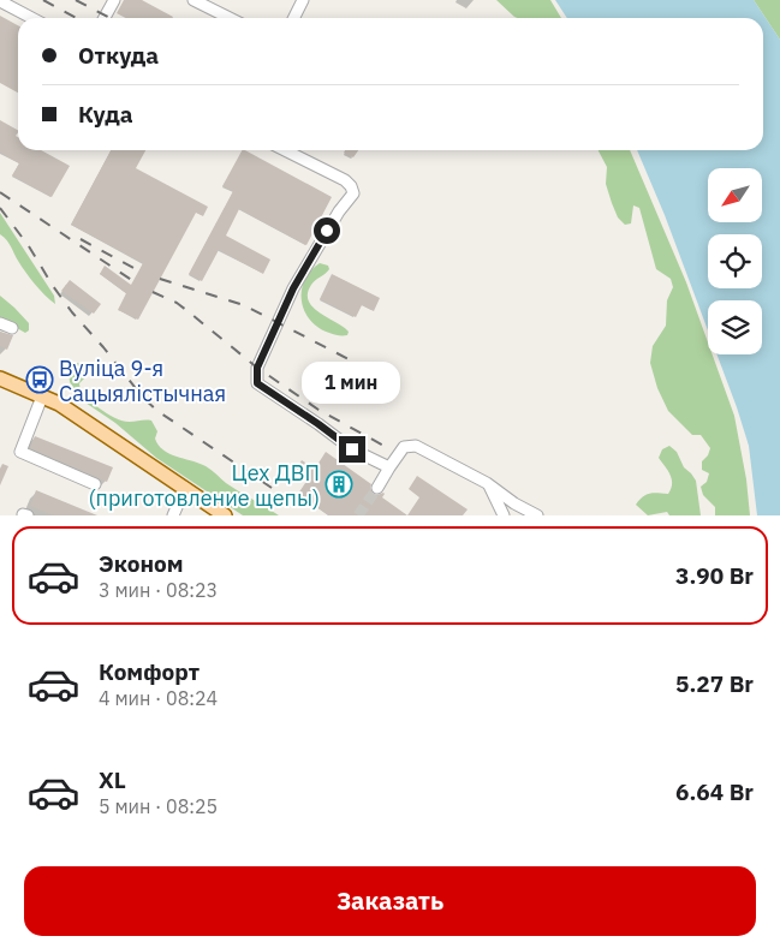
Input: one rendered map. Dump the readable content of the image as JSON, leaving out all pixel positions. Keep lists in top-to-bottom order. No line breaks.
{"places":{"bus stop":["Вуліца 9-я Сацыялістычная"],"building":["Цех ДВП (приготовление щепы)"]},"north":"bottom left","page":{"banner":["Откуда","Куда"],"bubble":"1 мин","list":[{"name":"Эконом","note":"3 мин · 08:23","value":"3.90 Br"},{"name":"Комфорт","note":"4 мин · 08:24","value":"5.27 Br"},{"name":"XL","note":"5 мин · 08:25","value":"6.64 Br"}],"buttons":"Заказать"}}
